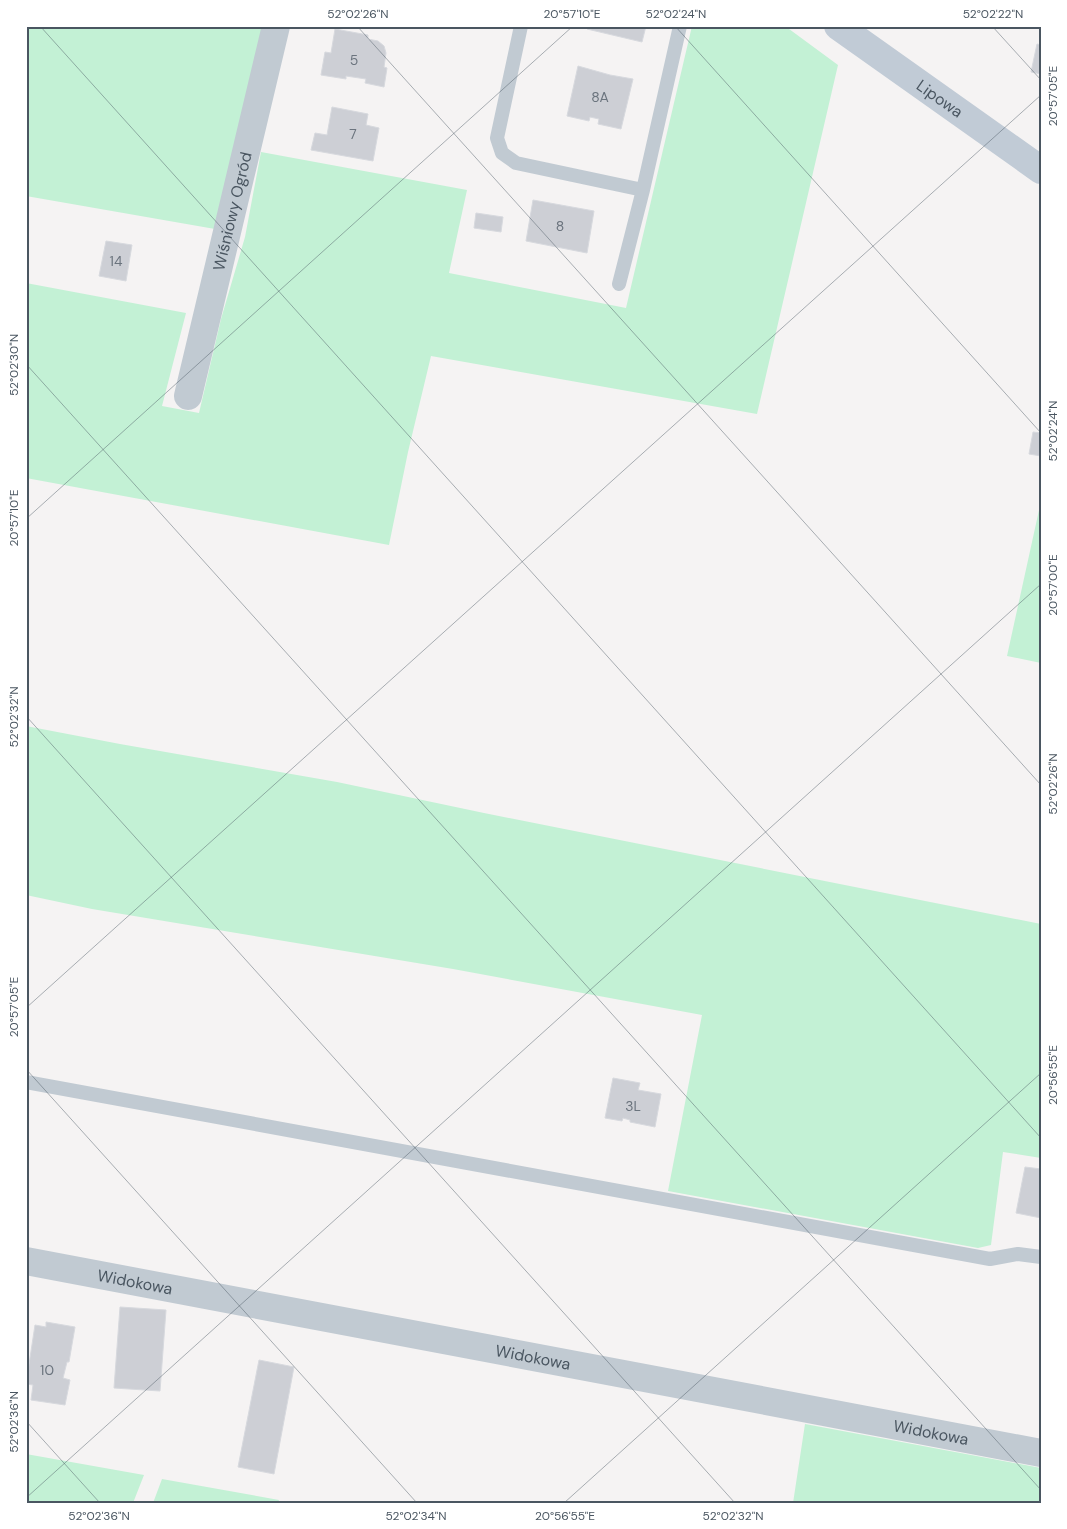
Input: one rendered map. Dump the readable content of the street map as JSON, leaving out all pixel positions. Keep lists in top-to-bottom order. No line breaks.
{"streets":{"street":["Lipowa","Wiśniowy Ogród","Widokowa"]},"house_numbers":["5","8A","7","8","14","3L","10"],"coordinates":["52°02'26\"N","20°57'10\"E","52°02'24\"N","52°02'22\"N","20°57'05\"E","52°02'30\"N","20°57'00\"E","52°02'32\"N","20°56'55\"E","52°02'36\"N","52°02'34\"N"]}
